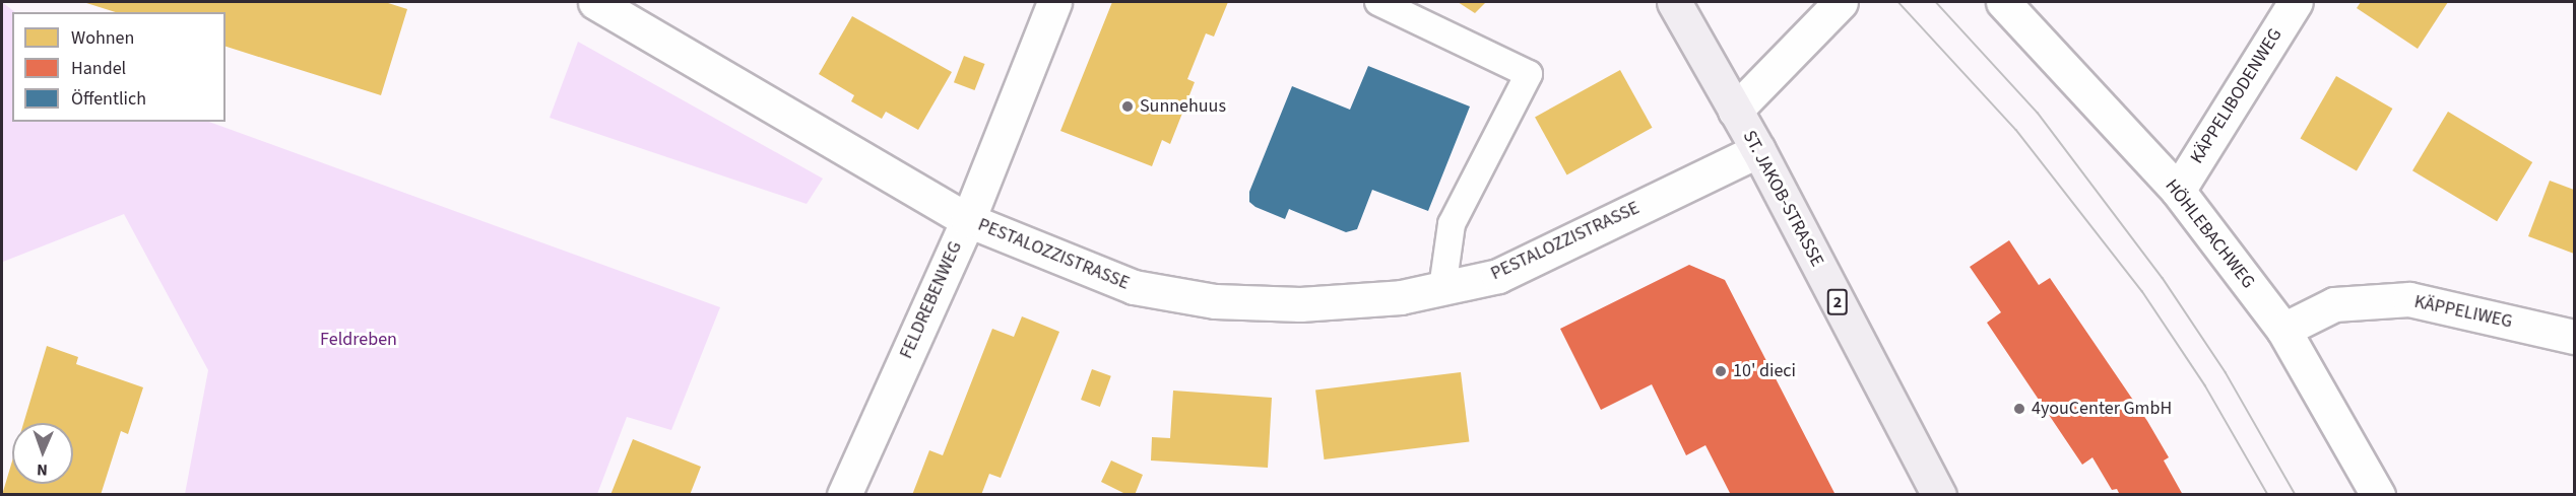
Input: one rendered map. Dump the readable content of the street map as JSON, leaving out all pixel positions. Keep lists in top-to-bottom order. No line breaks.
{"streets":{"main road":["ST. JAKOB-STRASSE","2"],"street":["KÄPPELIBODENWEG","HÖHLEBACHWEG","PESTALOZZISTRASSE","FELDREBENWEG","KÄPPELIWEG"]},"crossings":[["KÄPPELIBODENWEG","HÖHLEBACHWEG"],["ST. JAKOB-STRASSE","PESTALOZZISTRASSE"],["HÖHLEBACHWEG","KÄPPELIWEG"],["PESTALOZZISTRASSE","FELDREBENWEG"]],"parks":["Feldreben"],"places":["Sunnehuus","10' dieci","4youCenter GmbH"],"legend":["Wohnen","Handel","Öffentlich"],"north":"bottom"}
